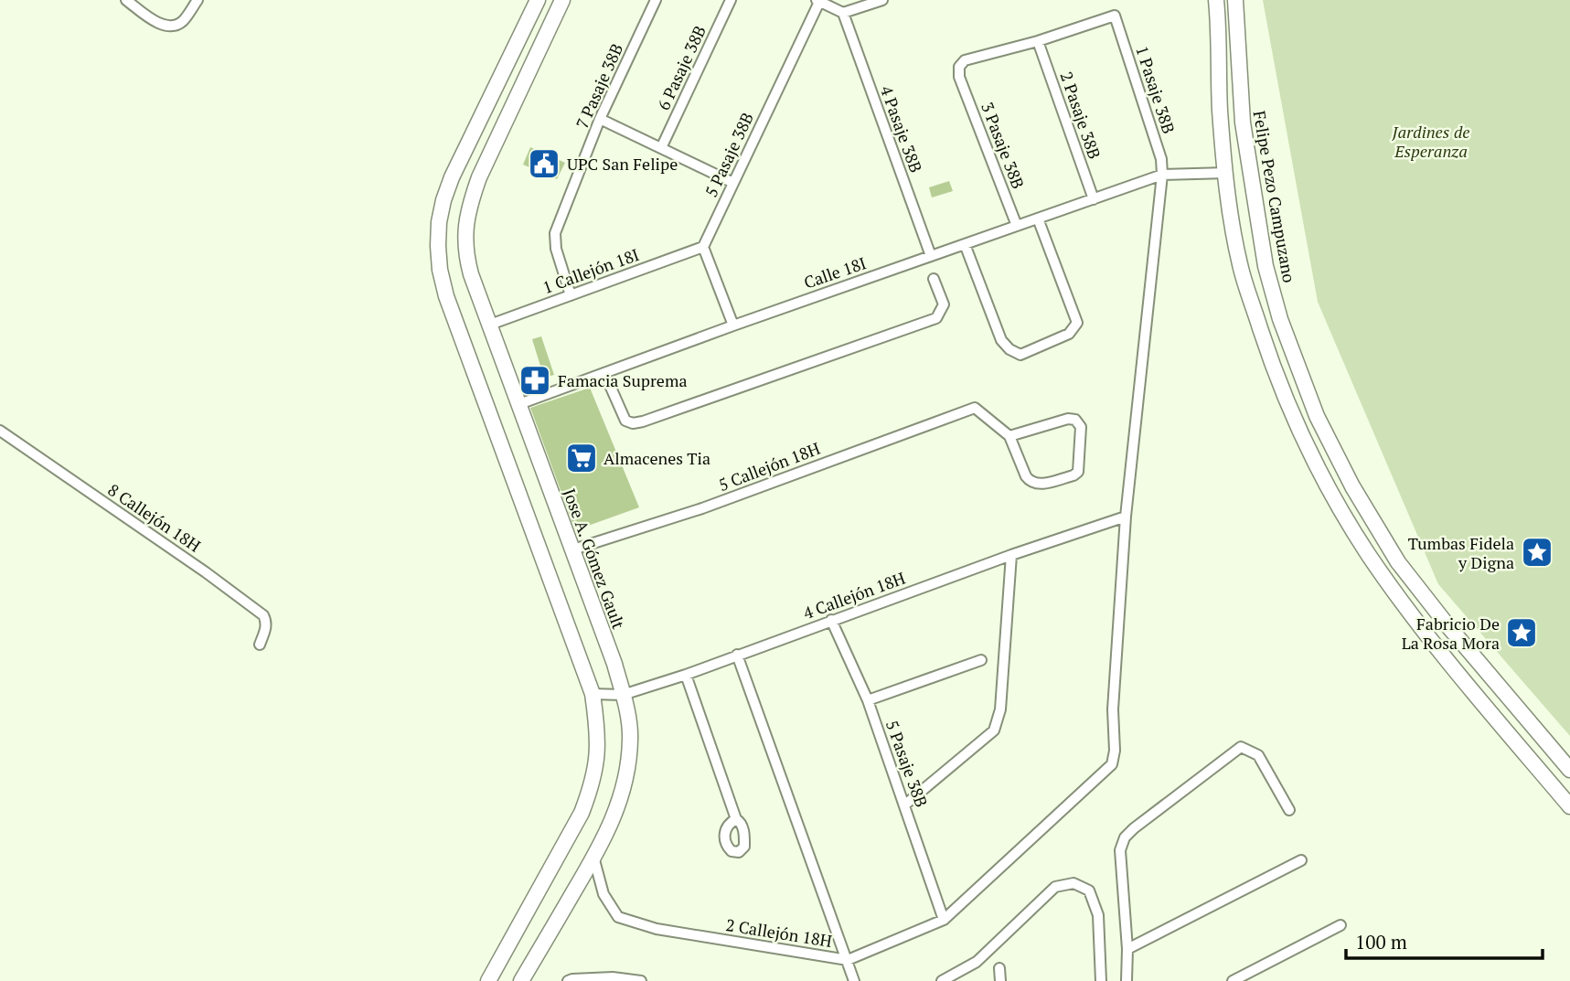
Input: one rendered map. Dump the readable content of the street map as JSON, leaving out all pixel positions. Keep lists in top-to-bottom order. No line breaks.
{"streets":{"main road":["Felipe Pezo Campuzano","Jose A. Gómez Gault"],"street":["6 Pasaje 38B","7 Pasaje 38B","1 Pasaje 38B","2 Pasaje 38B","4 Pasaje 38B","3 Pasaje 38B","5 Pasaje 38B","1 Callejón 18I","Calle 18I","5 Callejón 18H","8 Callejón 18H","4 Callejón 18H","2 Callejón 18H"]},"crossings":[["7 Pasaje 38B","1 Callejón 18I"],["1 Pasaje 38B","2 Pasaje 38B"],["1 Pasaje 38B","3 Pasaje 38B"],["1 Pasaje 38B","Calle 18I"],["1 Pasaje 38B","4 Callejón 18H"],["1 Pasaje 38B","2 Callejón 18H"],["2 Pasaje 38B","3 Pasaje 38B"],["2 Pasaje 38B","Calle 18I"],["4 Pasaje 38B","Calle 18I"],["3 Pasaje 38B","Calle 18I"],["5 Pasaje 38B","1 Callejón 18I"],["5 Pasaje 38B","4 Callejón 18H"],["5 Pasaje 38B","2 Callejón 18H"],["1 Callejón 18I","Jose A. Gómez Gault"],["Calle 18I","Jose A. Gómez Gault"],["5 Callejón 18H","Jose A. Gómez Gault"],["Jose A. Gómez Gault","4 Callejón 18H"],["Jose A. Gómez Gault","2 Callejón 18H"]],"parks":["Jardines de Esperanza"],"places":{"public building":["UPC San Felipe"],"pharmacy":["Famacia Suprema"],"supermarket":["Almacenes Tia"],"place":["Tumbas Fidela y Digna","Fabricio De La Rosa Mora"]},"scale_bar":"100 m"}
